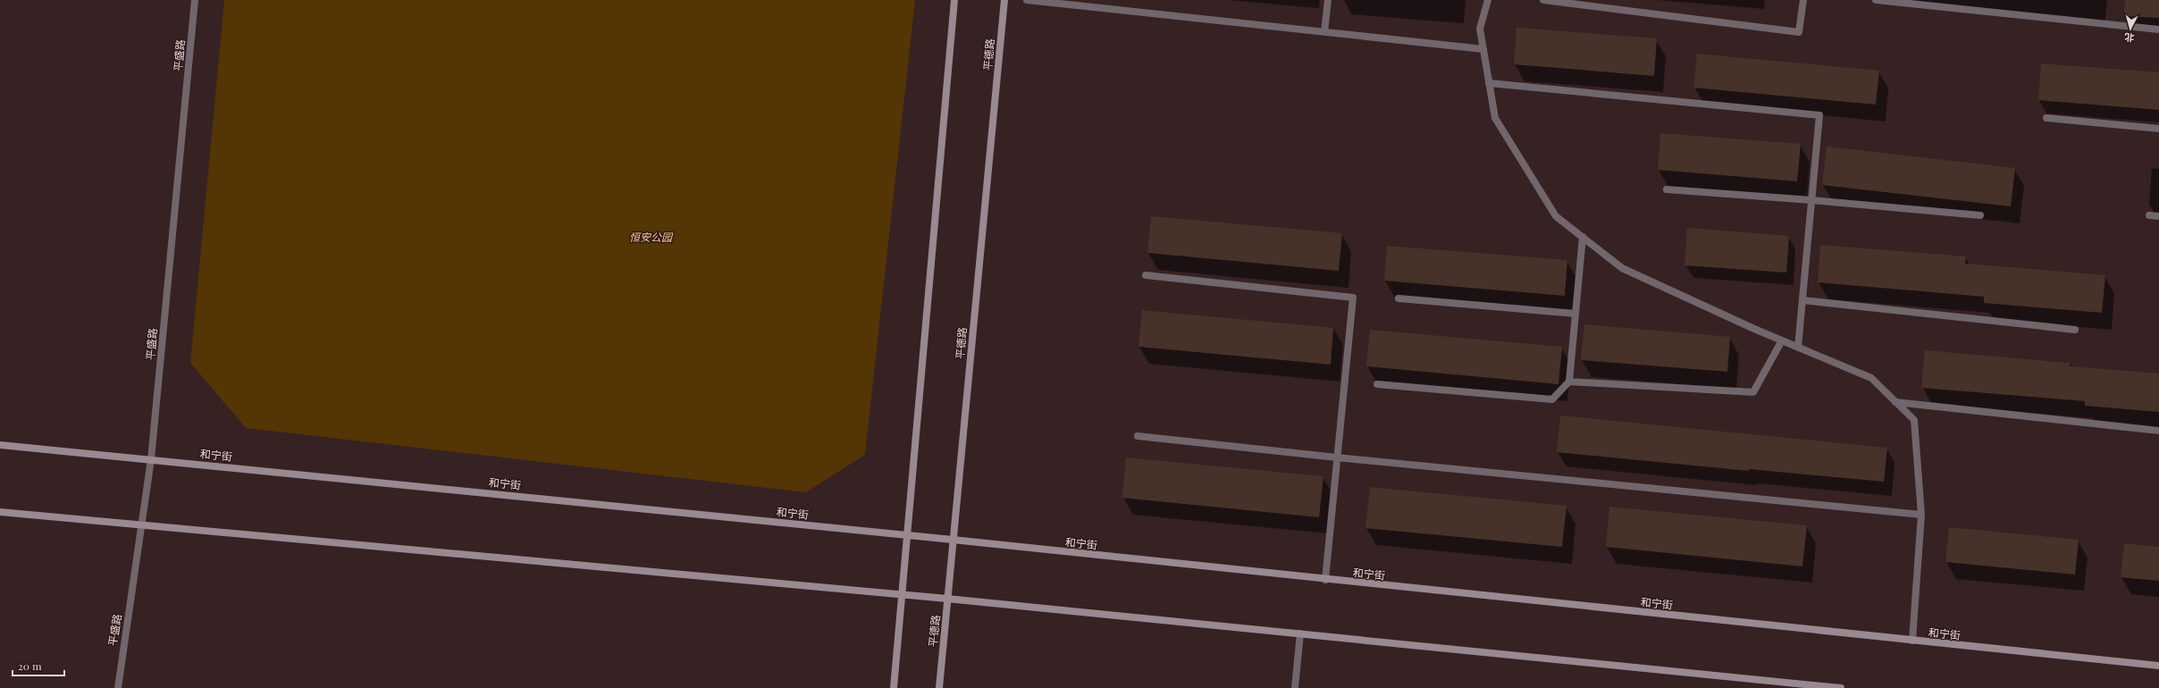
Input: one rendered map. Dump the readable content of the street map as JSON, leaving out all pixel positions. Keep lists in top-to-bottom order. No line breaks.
{"streets":{"main road":["平德路","和宁街"],"street":["平盛路"]},"crossings":[["平德路","和宁街"],["平盛路","和宁街"]],"parks":["恒安公园"],"scale_bar":"20 m","north":"bottom"}
